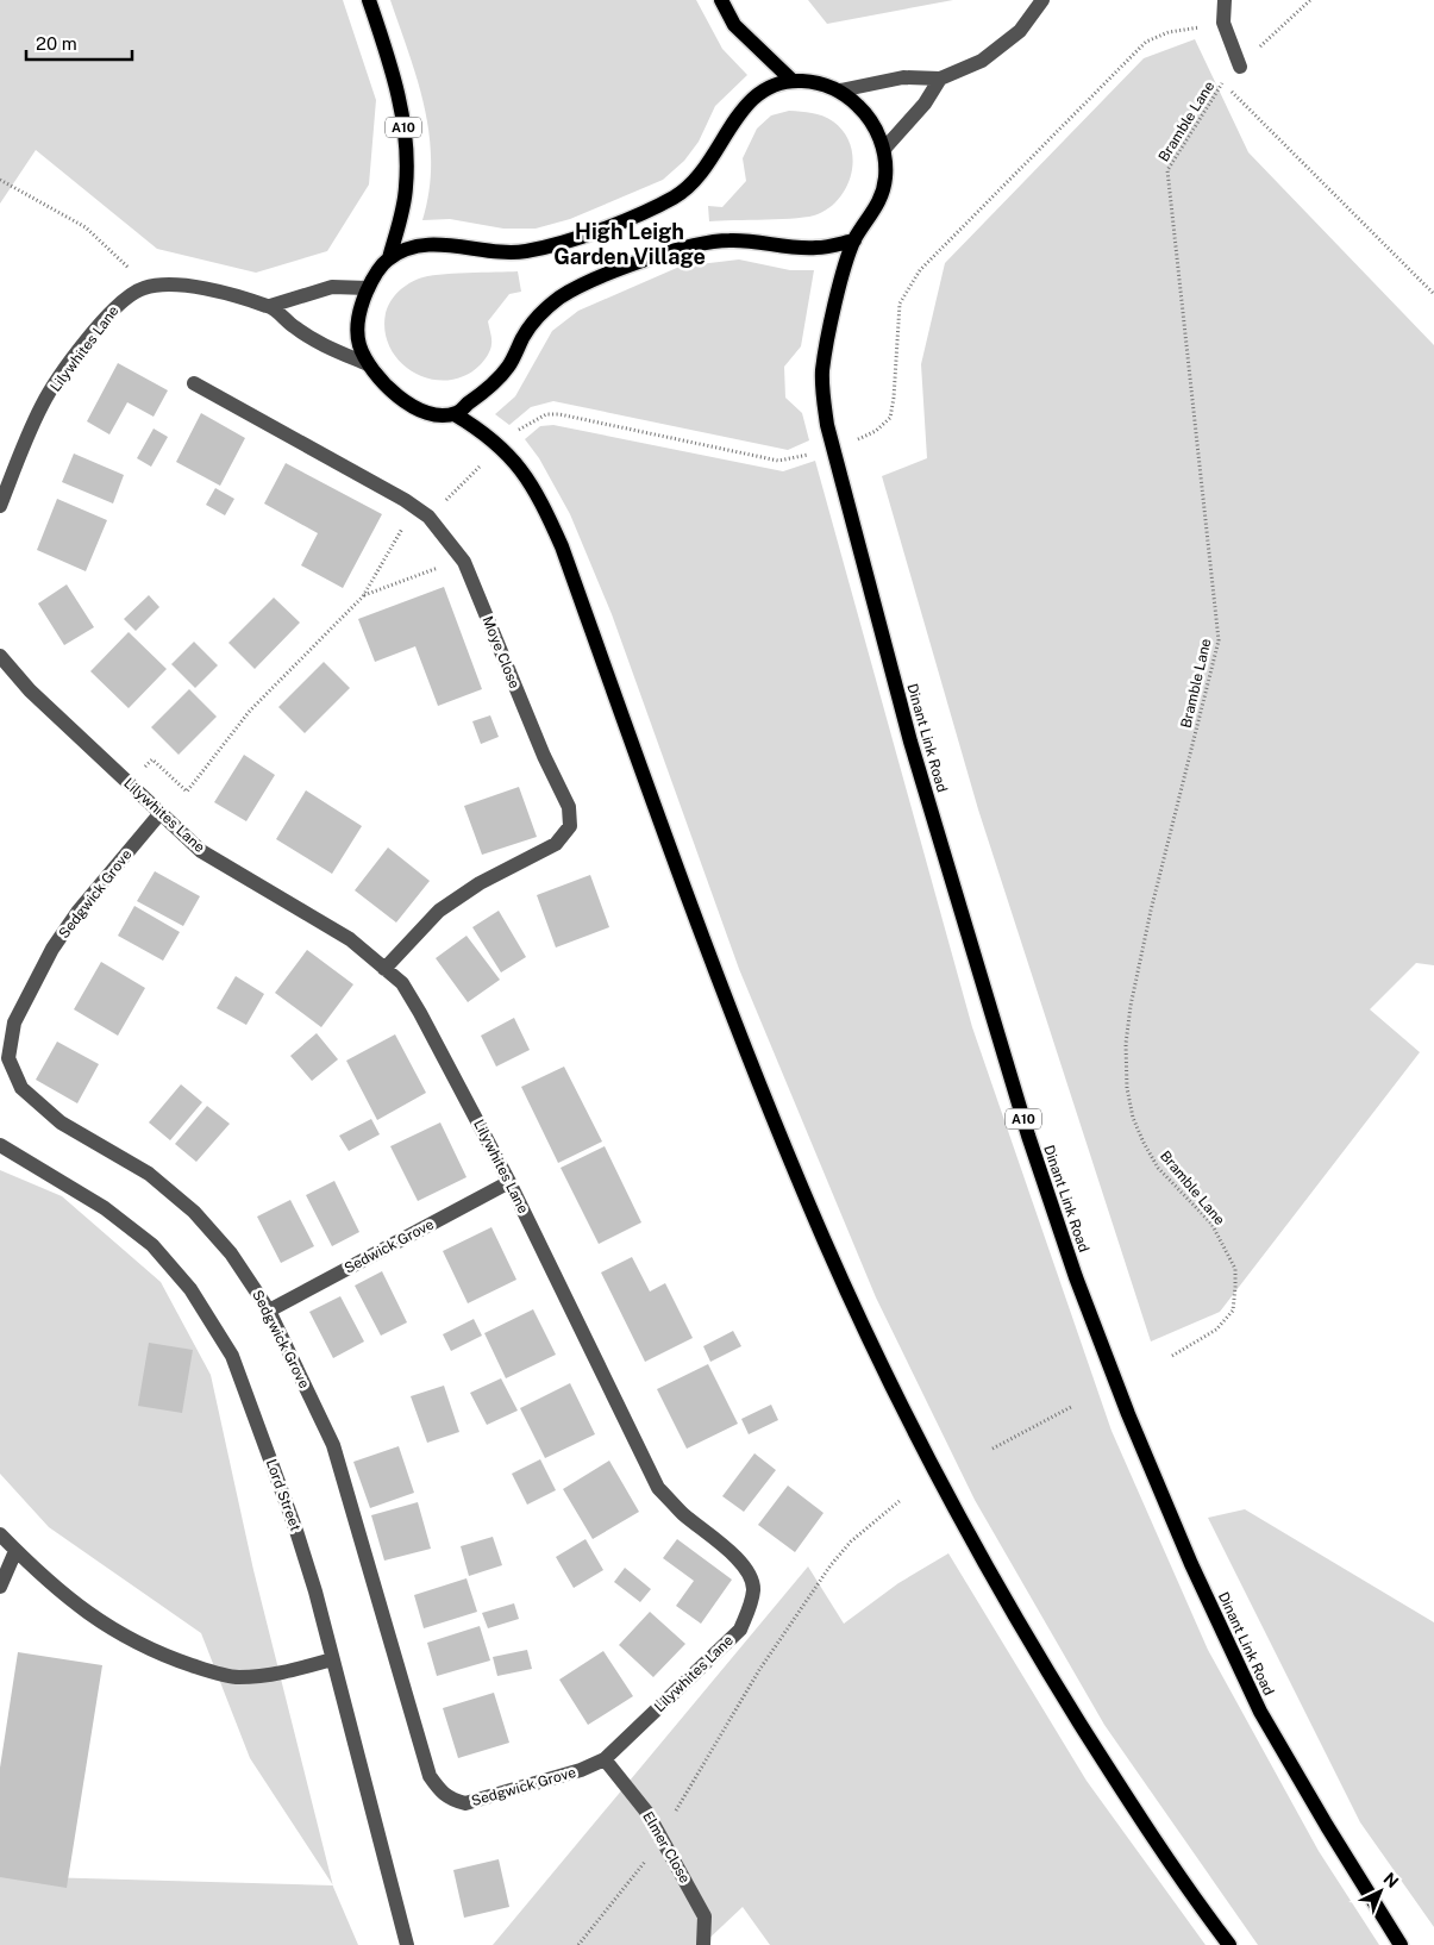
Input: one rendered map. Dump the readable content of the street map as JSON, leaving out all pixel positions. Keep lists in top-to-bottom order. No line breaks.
{"streets":{"main road":["A10","Dinant Link Road"],"street":["Lilywhites Lane","Moye Close","Sedgwick Grove","Sedwick Grove","Lord Street","Elmer Close"],"path":["Bramble Lane"]},"crossings":[["Lilywhites Lane","Moye Close"],["Lilywhites Lane","Sedgwick Grove"],["Lilywhites Lane","Sedwick Grove"],["Lilywhites Lane","Elmer Close"],["Sedgwick Grove","Sedwick Grove"],["Sedgwick Grove","Elmer Close"]],"districts":["High Leigh Garden Village"],"scale_bar":"20 m","north":"top right"}
